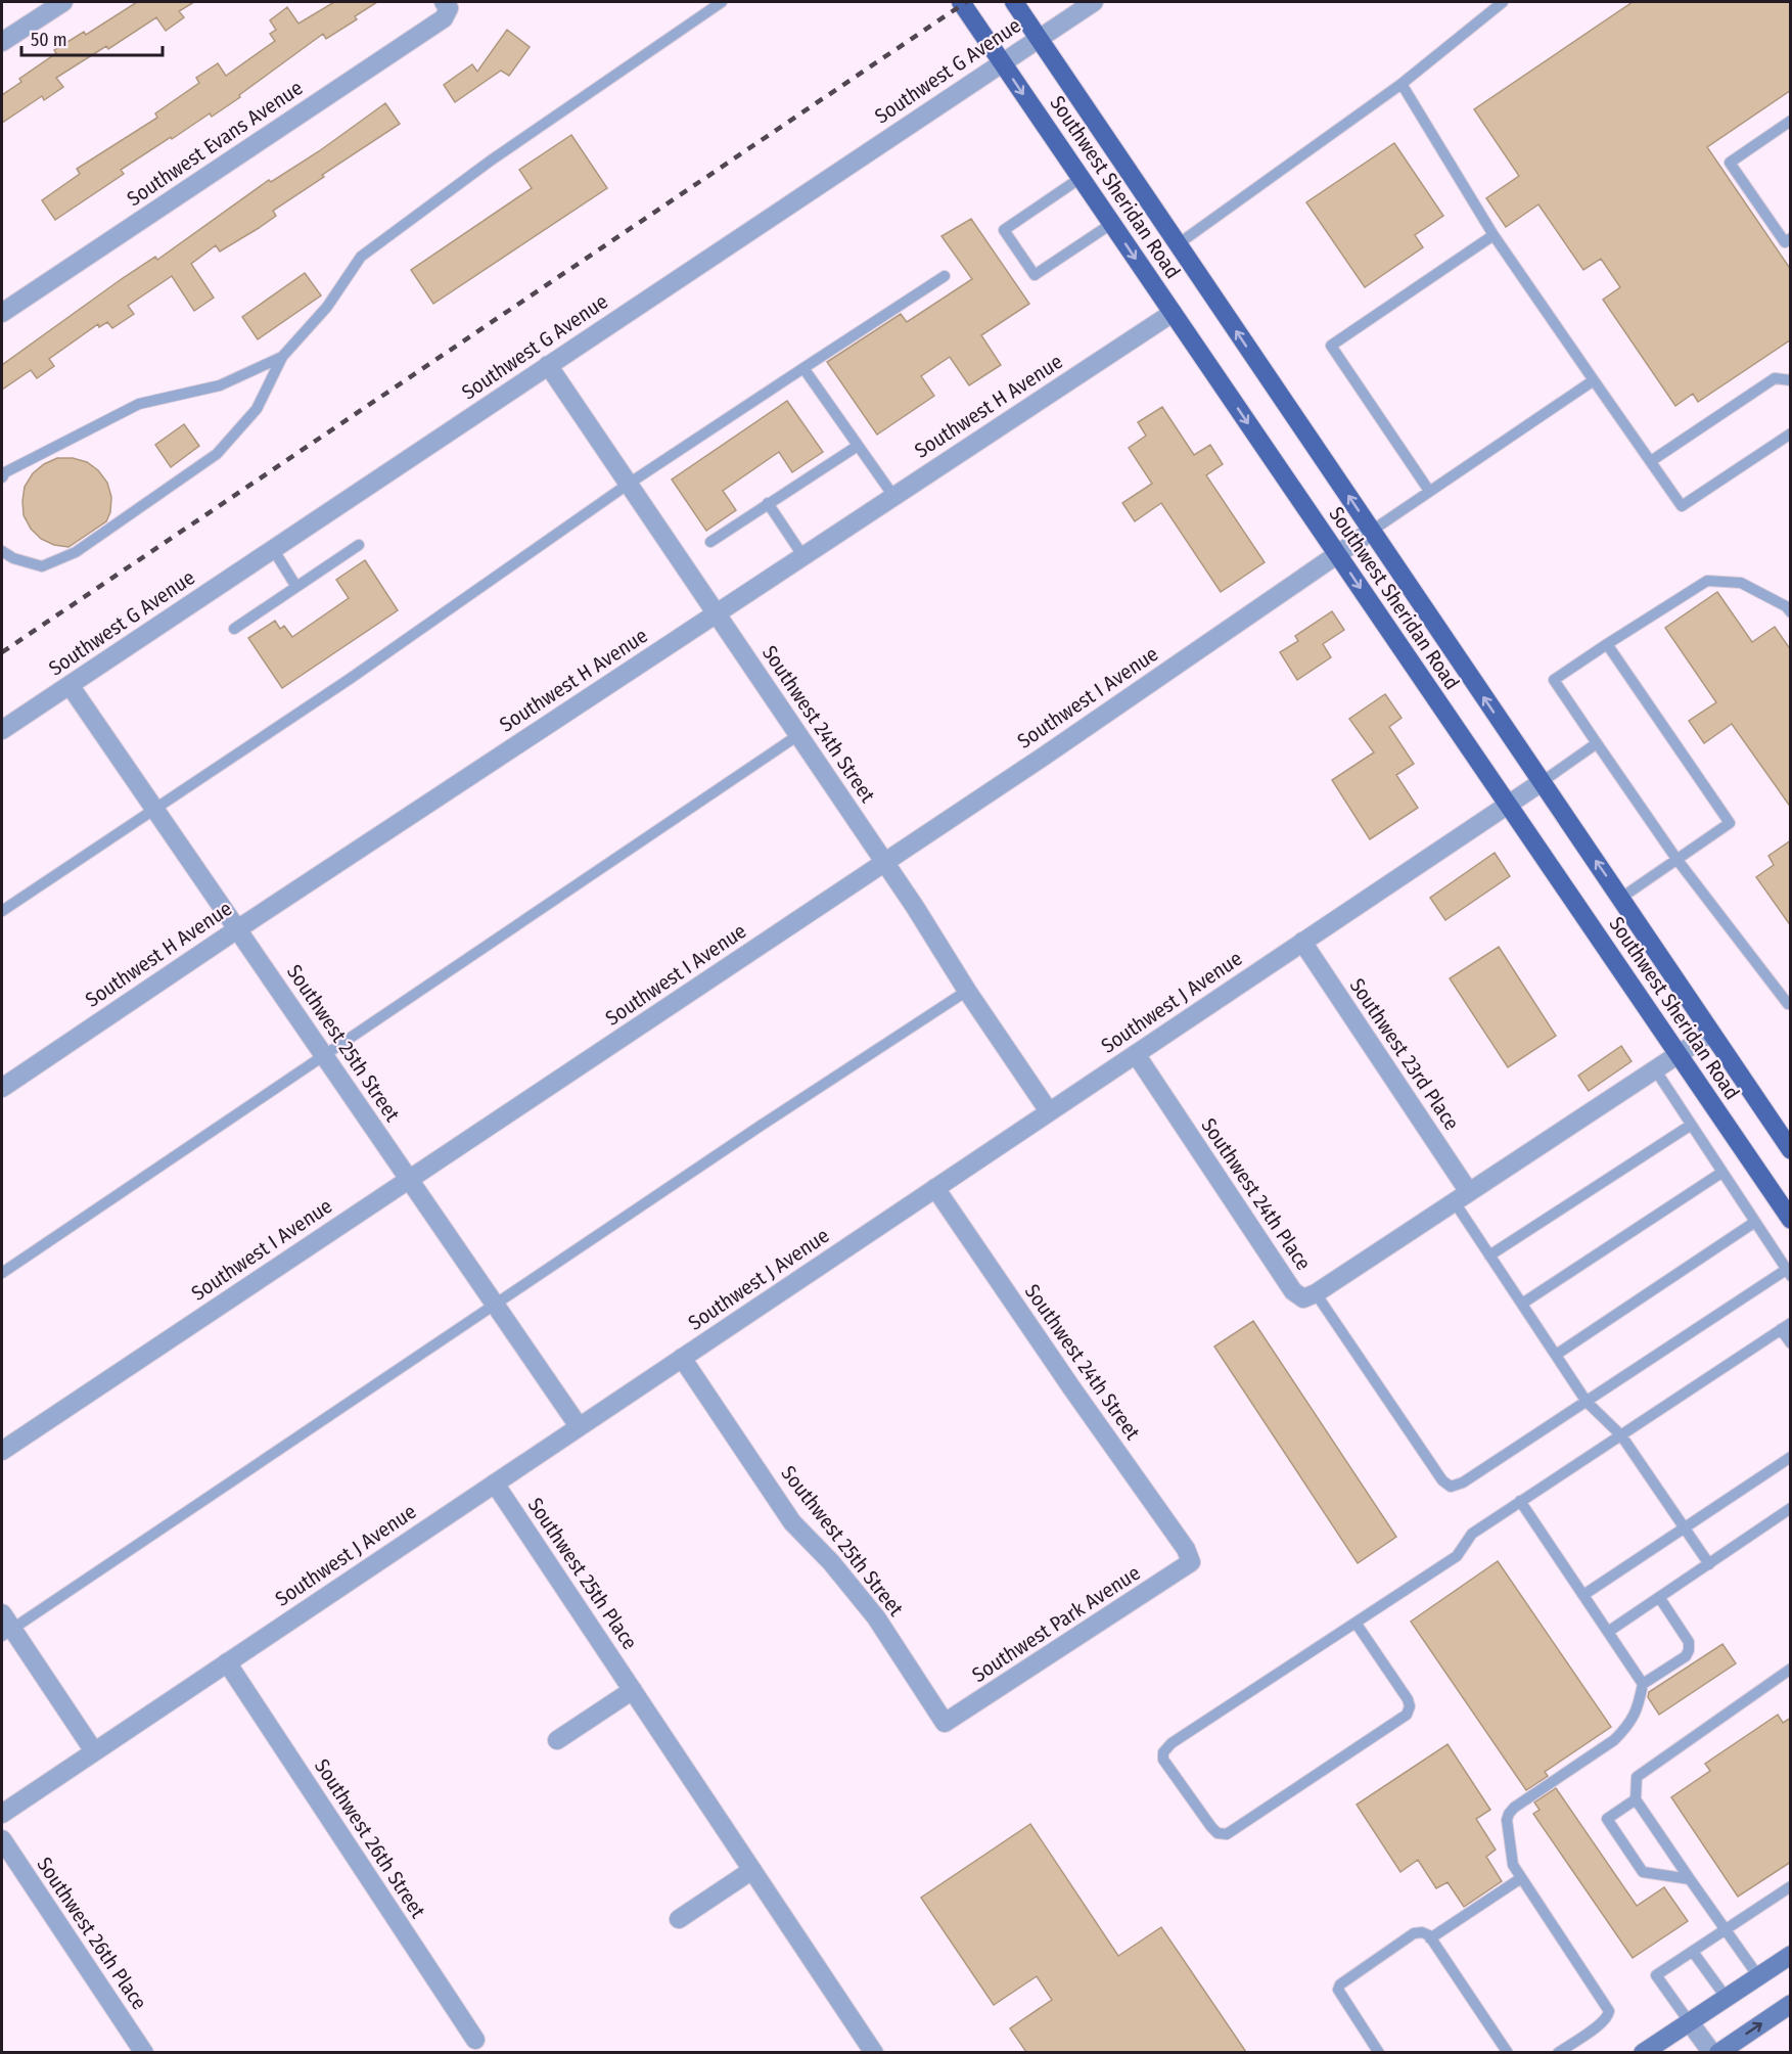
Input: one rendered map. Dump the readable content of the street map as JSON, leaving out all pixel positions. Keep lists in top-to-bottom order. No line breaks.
{"streets":{"main road":["Southwest Sheridan Road"],"street":["Southwest G Avenue","Southwest Evans Avenue","Southwest H Avenue","Southwest I Avenue","Southwest 24th Street","Southwest J Avenue","Southwest 25th Street","Southwest 23rd Place","Southwest 24th Place","Southwest 25th Place","Southwest Park Avenue","Southwest 26th Street","Southwest 26th Place"]},"crossings":[["Southwest G Avenue","Southwest Sheridan Road"],["Southwest G Avenue","Southwest 24th Street"],["Southwest G Avenue","Southwest 25th Street"],["Southwest Sheridan Road","Southwest H Avenue"],["Southwest Sheridan Road","Southwest I Avenue"],["Southwest Sheridan Road","Southwest J Avenue"],["Southwest Sheridan Road","Southwest 24th Place"],["Southwest H Avenue","Southwest 24th Street"],["Southwest H Avenue","Southwest 25th Street"],["Southwest I Avenue","Southwest 24th Street"],["Southwest I Avenue","Southwest 25th Street"],["Southwest 24th Street","Southwest J Avenue"],["Southwest 24th Street","Southwest Park Avenue"],["Southwest J Avenue","Southwest 25th Street"],["Southwest J Avenue","Southwest 23rd Place"],["Southwest J Avenue","Southwest 24th Place"],["Southwest J Avenue","Southwest 25th Place"],["Southwest J Avenue","Southwest 26th Street"],["Southwest 25th Street","Southwest Park Avenue"],["Southwest 23rd Place","Southwest 24th Place"]],"scale_bar":"50 m"}
